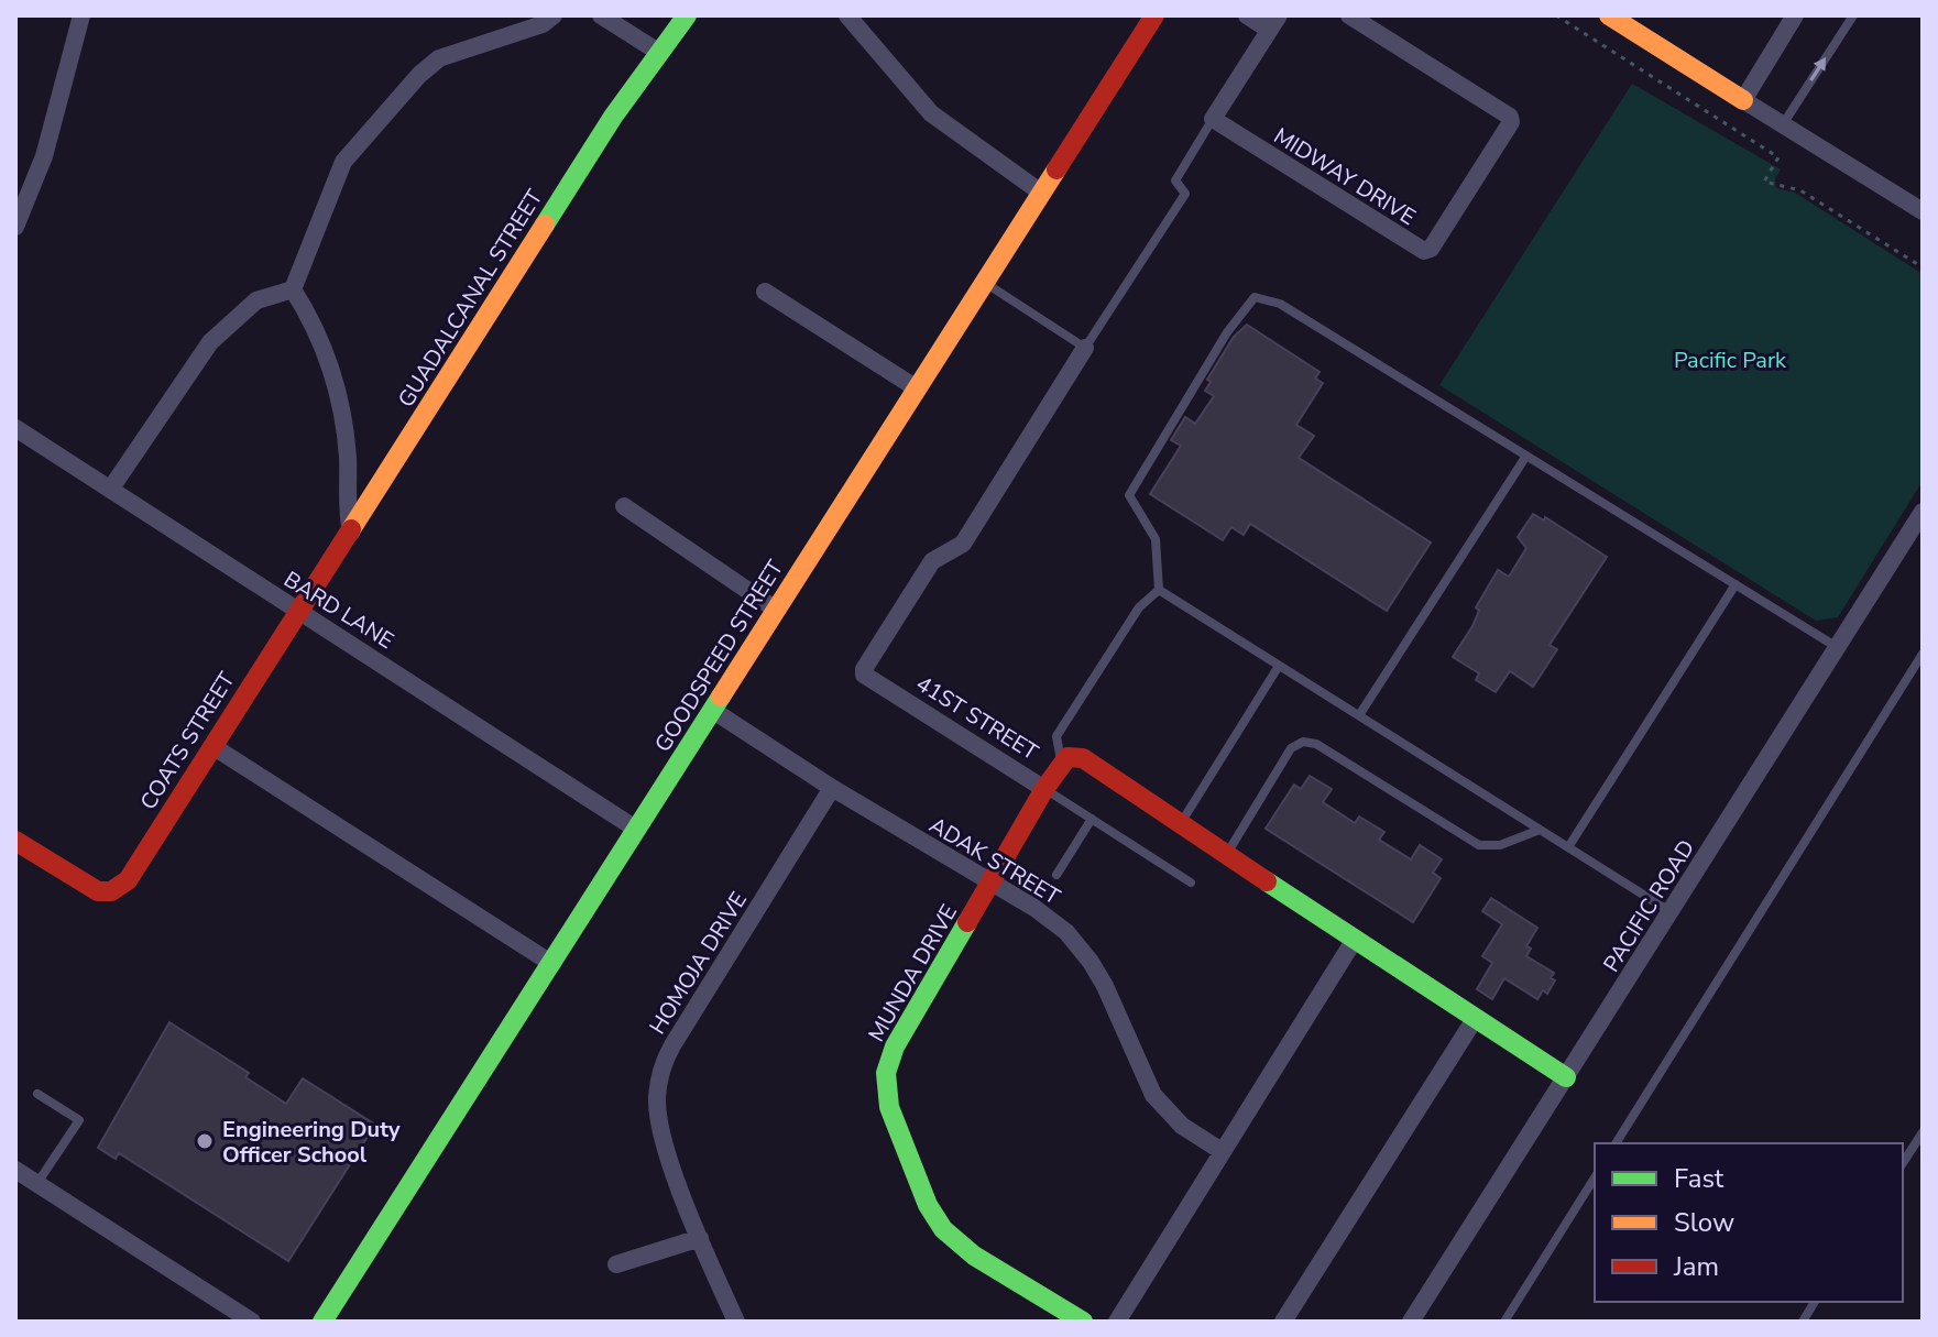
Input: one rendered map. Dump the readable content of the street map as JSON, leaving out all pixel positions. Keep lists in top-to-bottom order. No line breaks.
{"streets":{"street":["MIDWAY DRIVE","GUADALCANAL STREET","BARD LANE","GOODSPEED STREET","41ST STREET","COATS STREET","ADAK STREET","PACIFIC ROAD","HOMOJA DRIVE","MUNDA DRIVE"]},"crossings":[["GUADALCANAL STREET","BARD LANE"],["GUADALCANAL STREET","COATS STREET"],["BARD LANE","GOODSPEED STREET"],["BARD LANE","COATS STREET"],["GOODSPEED STREET","ADAK STREET"],["41ST STREET","PACIFIC ROAD"],["41ST STREET","MUNDA DRIVE"],["ADAK STREET","HOMOJA DRIVE"],["ADAK STREET","MUNDA DRIVE"]],"parks":["Pacific Park"],"places":["Engineering Duty Officer School"],"legend":["Fast","Slow","Jam"]}
